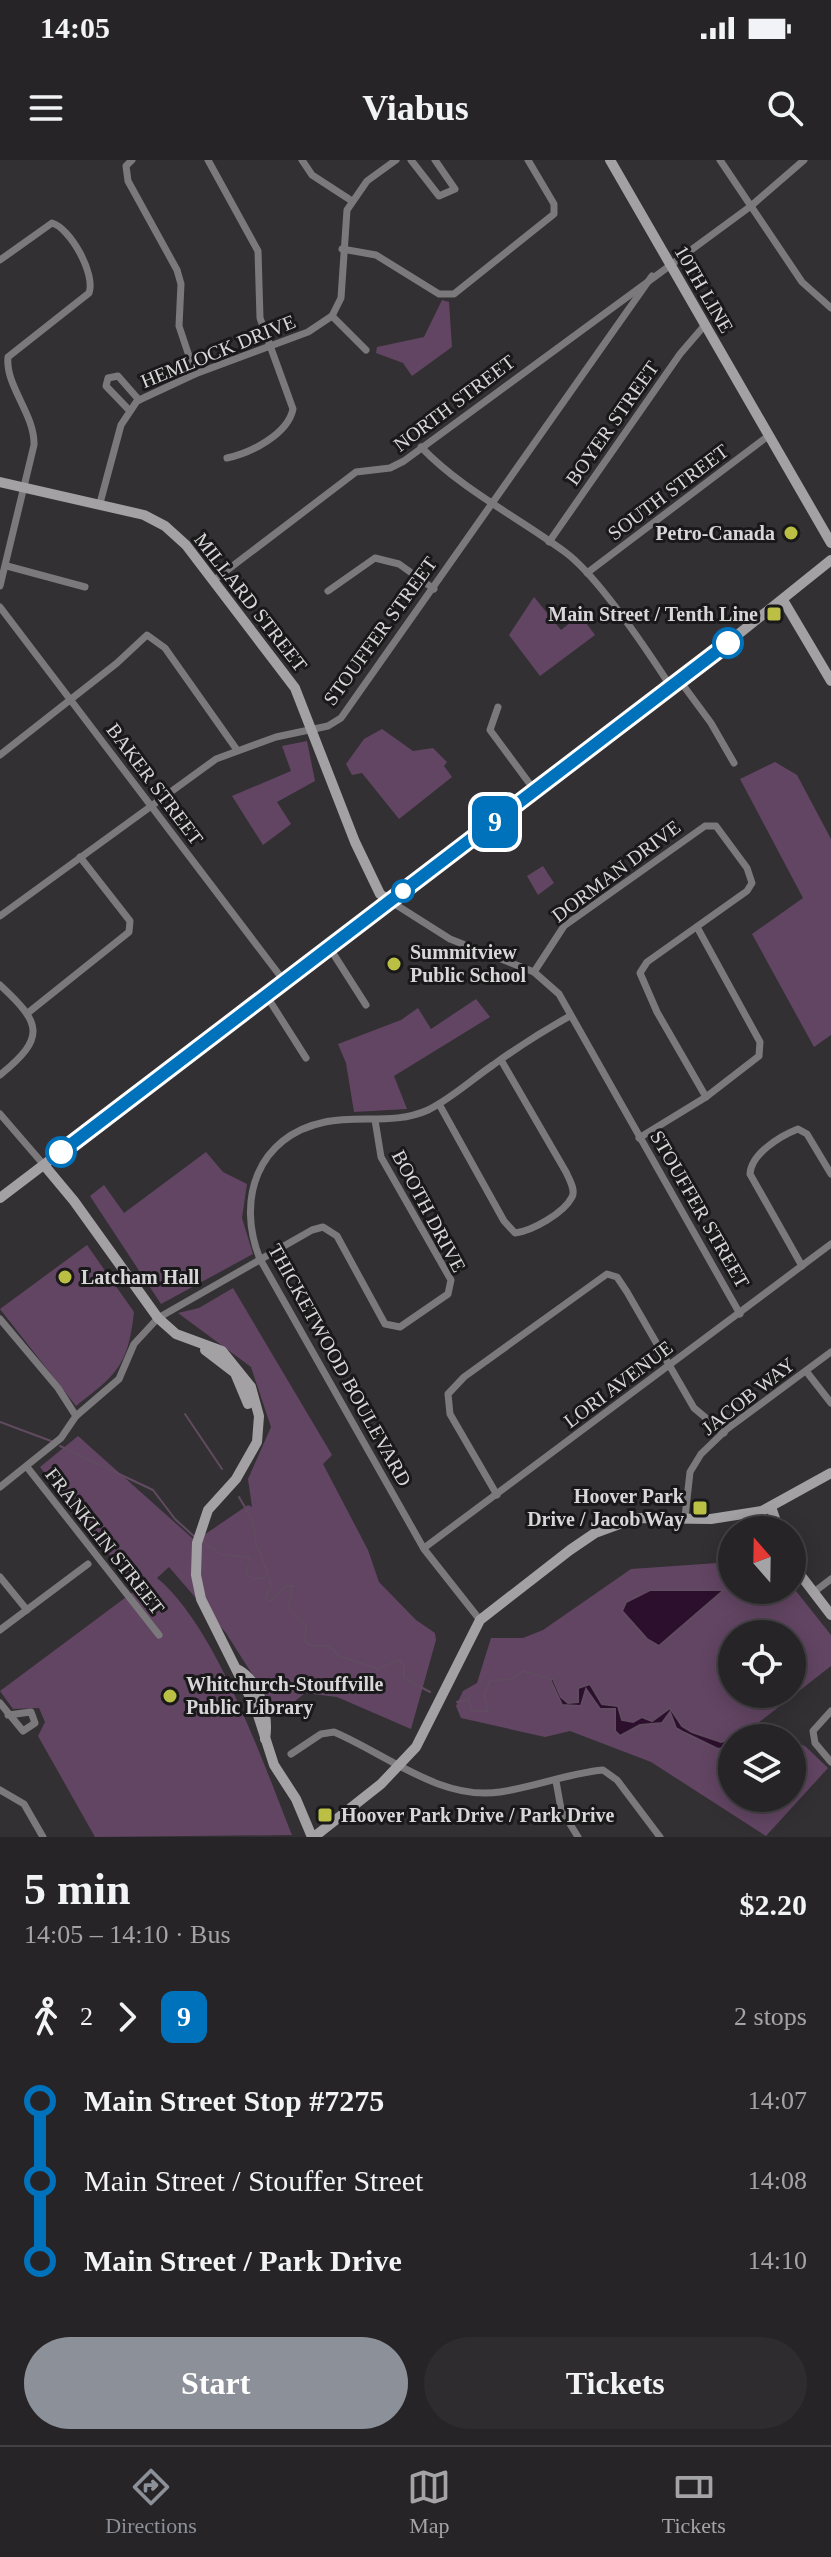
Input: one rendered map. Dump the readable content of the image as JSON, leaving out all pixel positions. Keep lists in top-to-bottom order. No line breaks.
{"streets":{"street":["10TH LINE","HEMLOCK DRIVE","NORTH STREET","BOYER STREET","SOUTH STREET","MILLARD STREET","STOUFFER STREET","BAKER STREET","DORMAN DRIVE","BOOTH DRIVE","THICKETWOOD BOULEVARD","LORI AVENUE","JACOB WAY","FRANKLIN STREET"]},"crossings":[["10TH LINE","NORTH STREET"],["10TH LINE","BOYER STREET"],["10TH LINE","SOUTH STREET"],["HEMLOCK DRIVE","MILLARD STREET"],["NORTH STREET","MILLARD STREET"],["NORTH STREET","STOUFFER STREET"],["MILLARD STREET","STOUFFER STREET"],["STOUFFER STREET","DORMAN DRIVE"],["STOUFFER STREET","THICKETWOOD BOULEVARD"],["STOUFFER STREET","LORI AVENUE"],["BOOTH DRIVE","THICKETWOOD BOULEVARD"],["THICKETWOOD BOULEVARD","LORI AVENUE"]],"places":{"other":["Petro-Canada","Summitview Public School","Latcham Hall","Whitchurch-Stouffville Public Library"],"transit":["Main Street / Tenth Line","Hoover Park Drive / Jacob Way","Hoover Park Drive / Park Drive"]},"lines":["bus line 9"],"north":"top","page":{"status":"14:05","header":"Viabus","on_map":"9","heading":["5 min","14:05 – 14:10 · Bus","$2.20"],"legs":["2","9","2 stops"],"list":[{"name":"Main Street Stop #7275","value":"14:07"},{"name":"Main Street / Stouffer Street","value":"14:08"},{"name":"Main Street / Park Drive","value":"14:10"}],"buttons":["Start","Tickets"],"tabs":["Directions","Map","Tickets"]}}
